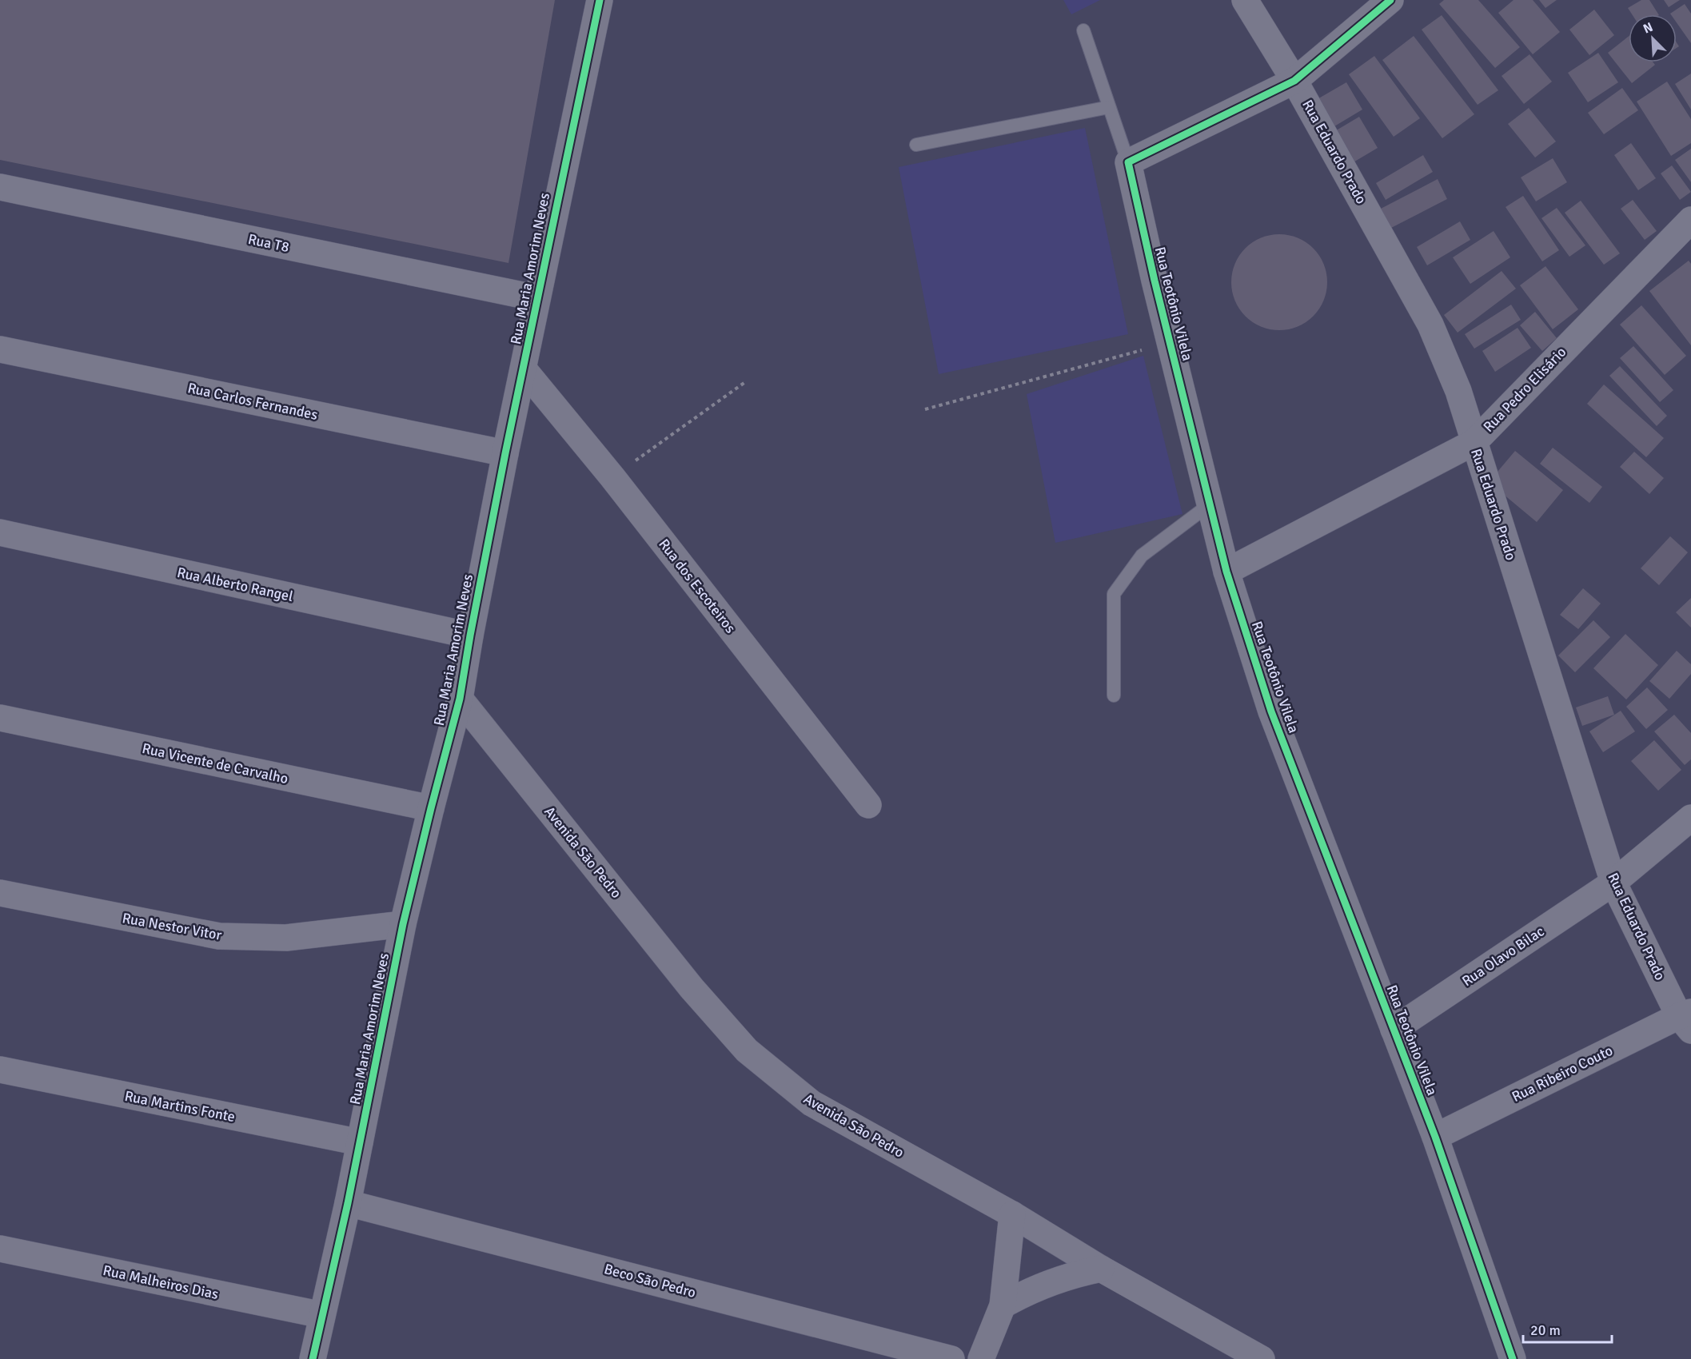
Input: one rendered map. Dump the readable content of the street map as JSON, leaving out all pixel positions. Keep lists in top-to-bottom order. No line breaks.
{"streets":{"street":["Rua Eduardo Prado","Rua T8","Rua Maria Amorim Neves","Rua Teotônio Vilela","Rua Pedro Elisário","Rua Carlos Fernandes","Rua Alberto Rangel","Rua dos Escoteiros","Rua Vicente de Carvalho","Avenida São Pedro","Rua Nestor Vitor","Rua Olavo Bilac","Rua Ribeiro Couto","Rua Martins Fonte","Beco São Pedro","Rua Malheiros Dias"]},"crossings":[["Rua Eduardo Prado","Rua Pedro Elisário"],["Rua Eduardo Prado","Rua Olavo Bilac"],["Rua Eduardo Prado","Rua Ribeiro Couto"],["Rua T8","Rua Maria Amorim Neves"],["Rua Maria Amorim Neves","Rua Carlos Fernandes"],["Rua Maria Amorim Neves","Rua Alberto Rangel"],["Rua Maria Amorim Neves","Rua dos Escoteiros"],["Rua Maria Amorim Neves","Rua Vicente de Carvalho"],["Rua Maria Amorim Neves","Avenida São Pedro"],["Rua Maria Amorim Neves","Rua Nestor Vitor"],["Rua Maria Amorim Neves","Rua Martins Fonte"],["Rua Maria Amorim Neves","Beco São Pedro"],["Rua Maria Amorim Neves","Rua Malheiros Dias"],["Rua Teotônio Vilela","Rua Pedro Elisário"],["Rua Teotônio Vilela","Rua Olavo Bilac"],["Rua Teotônio Vilela","Rua Ribeiro Couto"]],"scale_bar":"20 m","north":"top left"}
